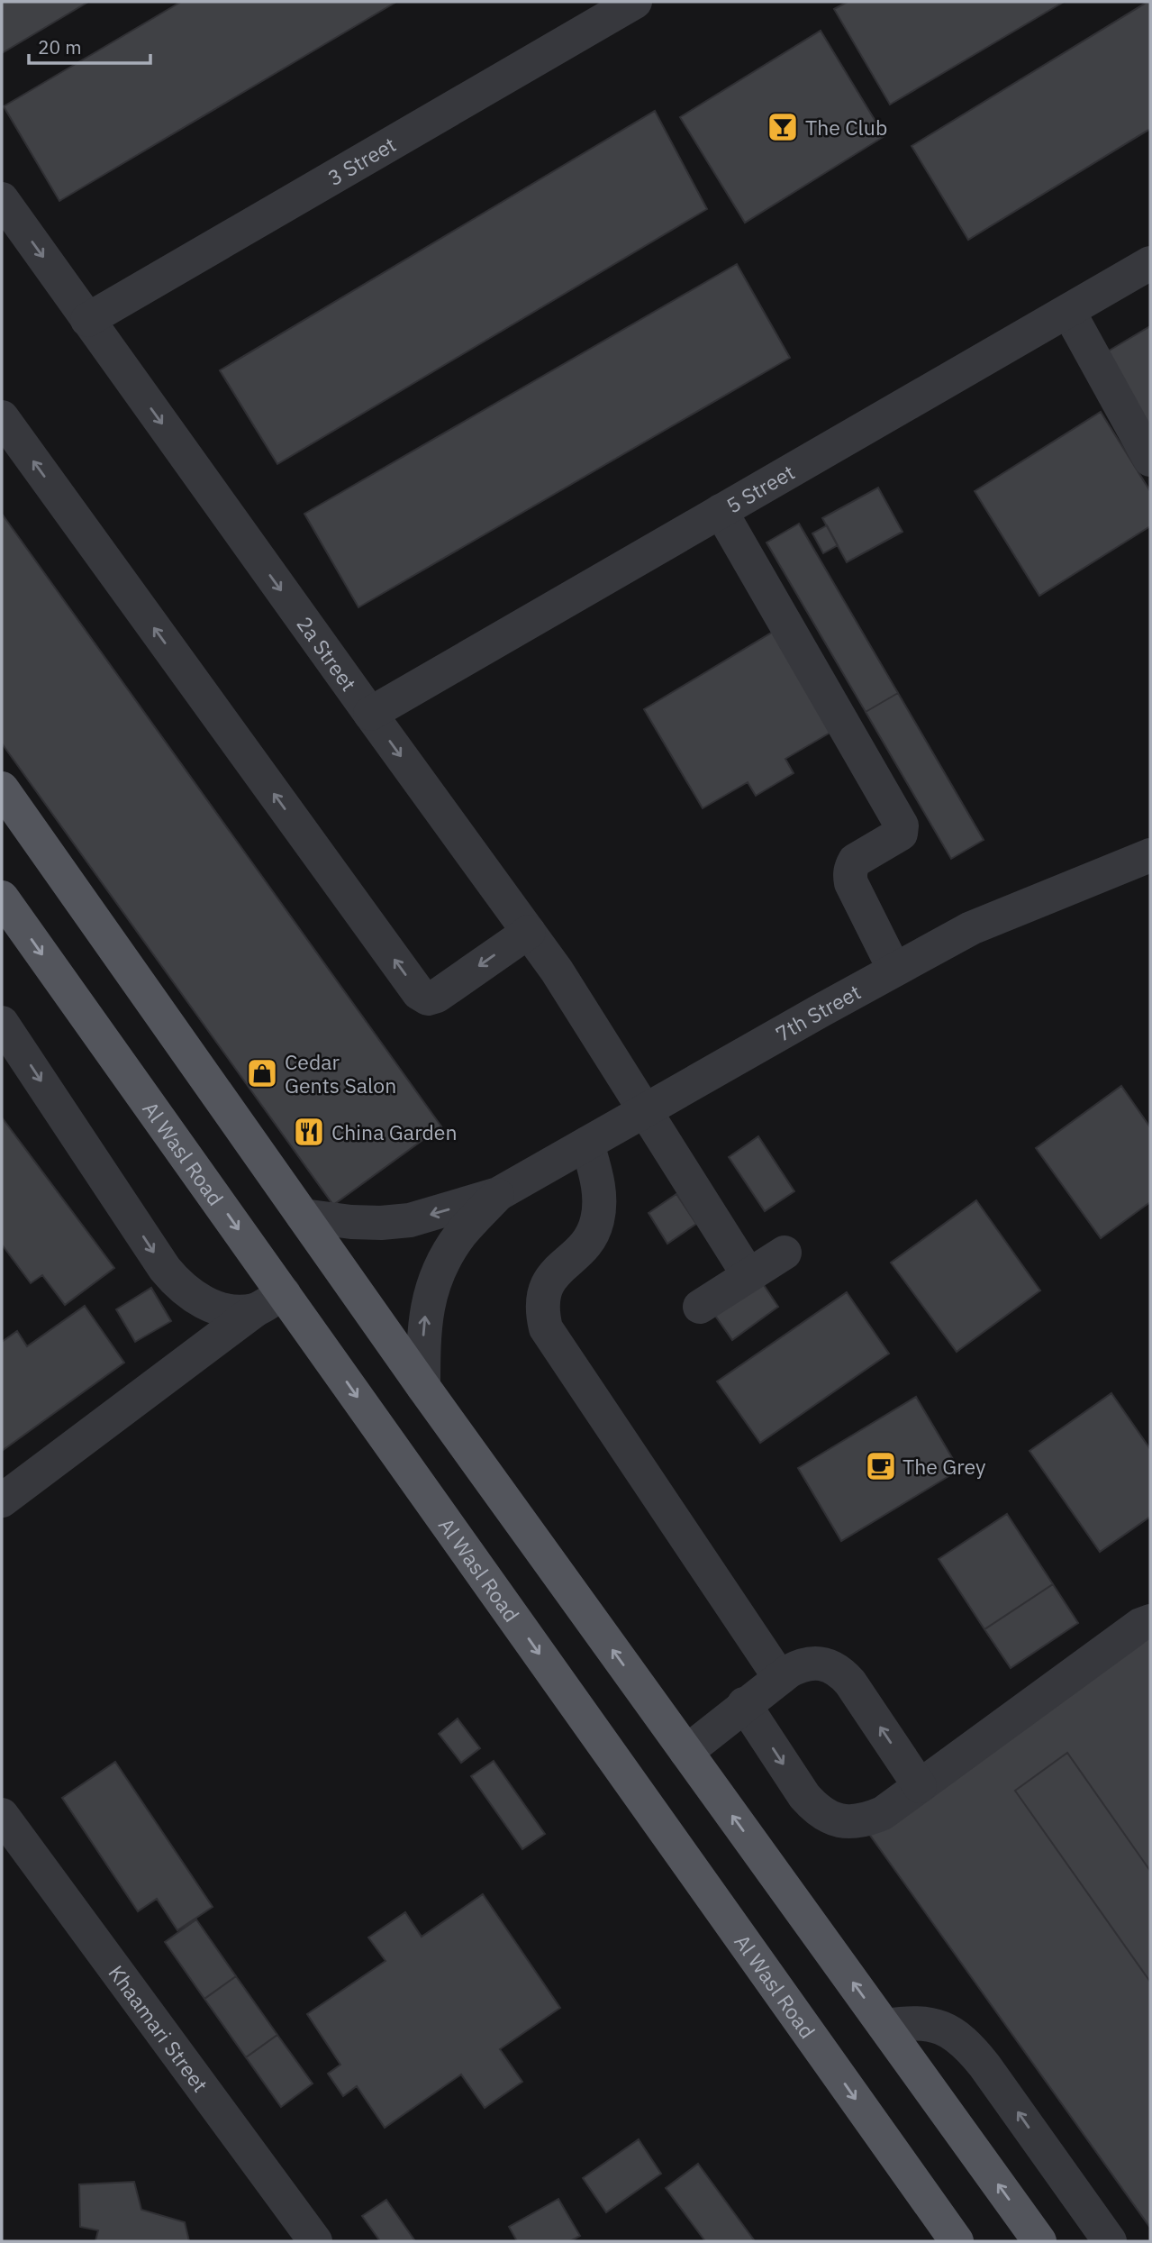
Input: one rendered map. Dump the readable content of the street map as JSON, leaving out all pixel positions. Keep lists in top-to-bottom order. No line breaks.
{"streets":{"main road":["Al Wasl Road"],"street":["3 Street","5 Street","2a Street","7th Street","Khaamari Street"]},"crossings":[["3 Street","2a Street"],["5 Street","2a Street"],["2a Street","7th Street"]],"one_way":["2a Street"],"places":{"bar":["The Club"],"shop":["Cedar Gents Salon"],"restaurant":["China Garden"],"cafe":["The Grey"]},"scale_bar":"20 m"}
